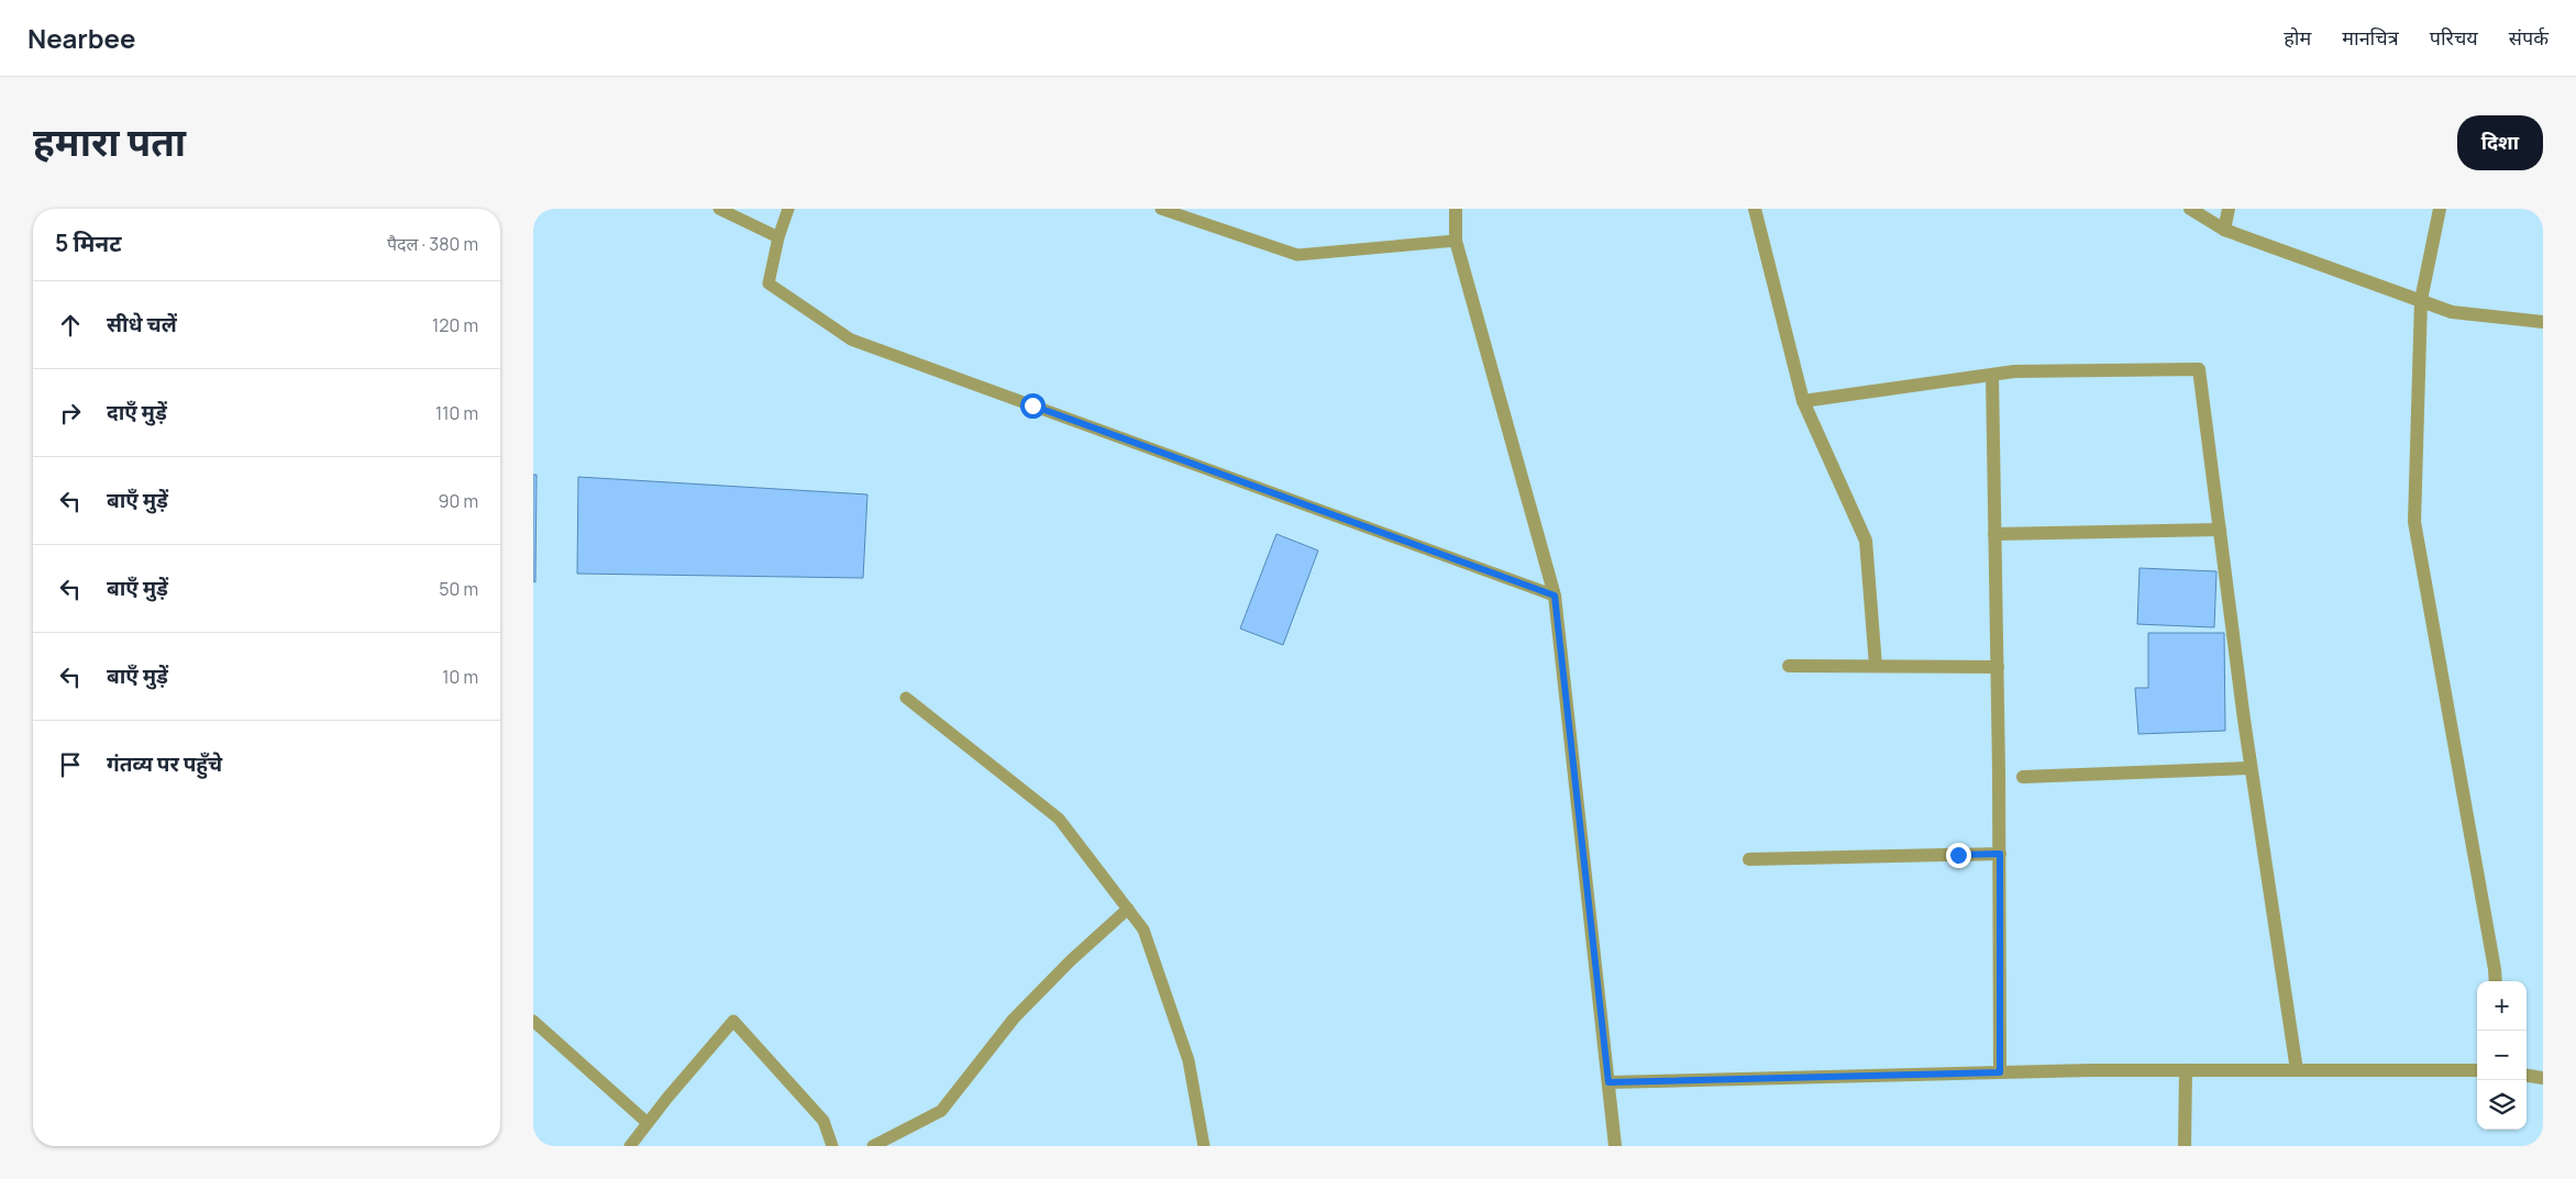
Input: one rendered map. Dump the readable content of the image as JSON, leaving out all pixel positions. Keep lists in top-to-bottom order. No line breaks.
{"page":{"header":"Nearbee","nav":["होम","मानचित्र","परिचय","संपर्क"],"title":"हमारा पता","buttons":"दिशा","heading":["5 मिनट","पैदल · 380 m"],"list":[["सीधे चलें","120 m"],["दाएँ मुड़ें","110 m"],["बाएँ मुड़ें","90 m"],["बाएँ मुड़ें","50 m"],["बाएँ मुड़ें","10 m"],"गंतव्य पर पहुँचे"],"map_buttons":["+","−"]}}
